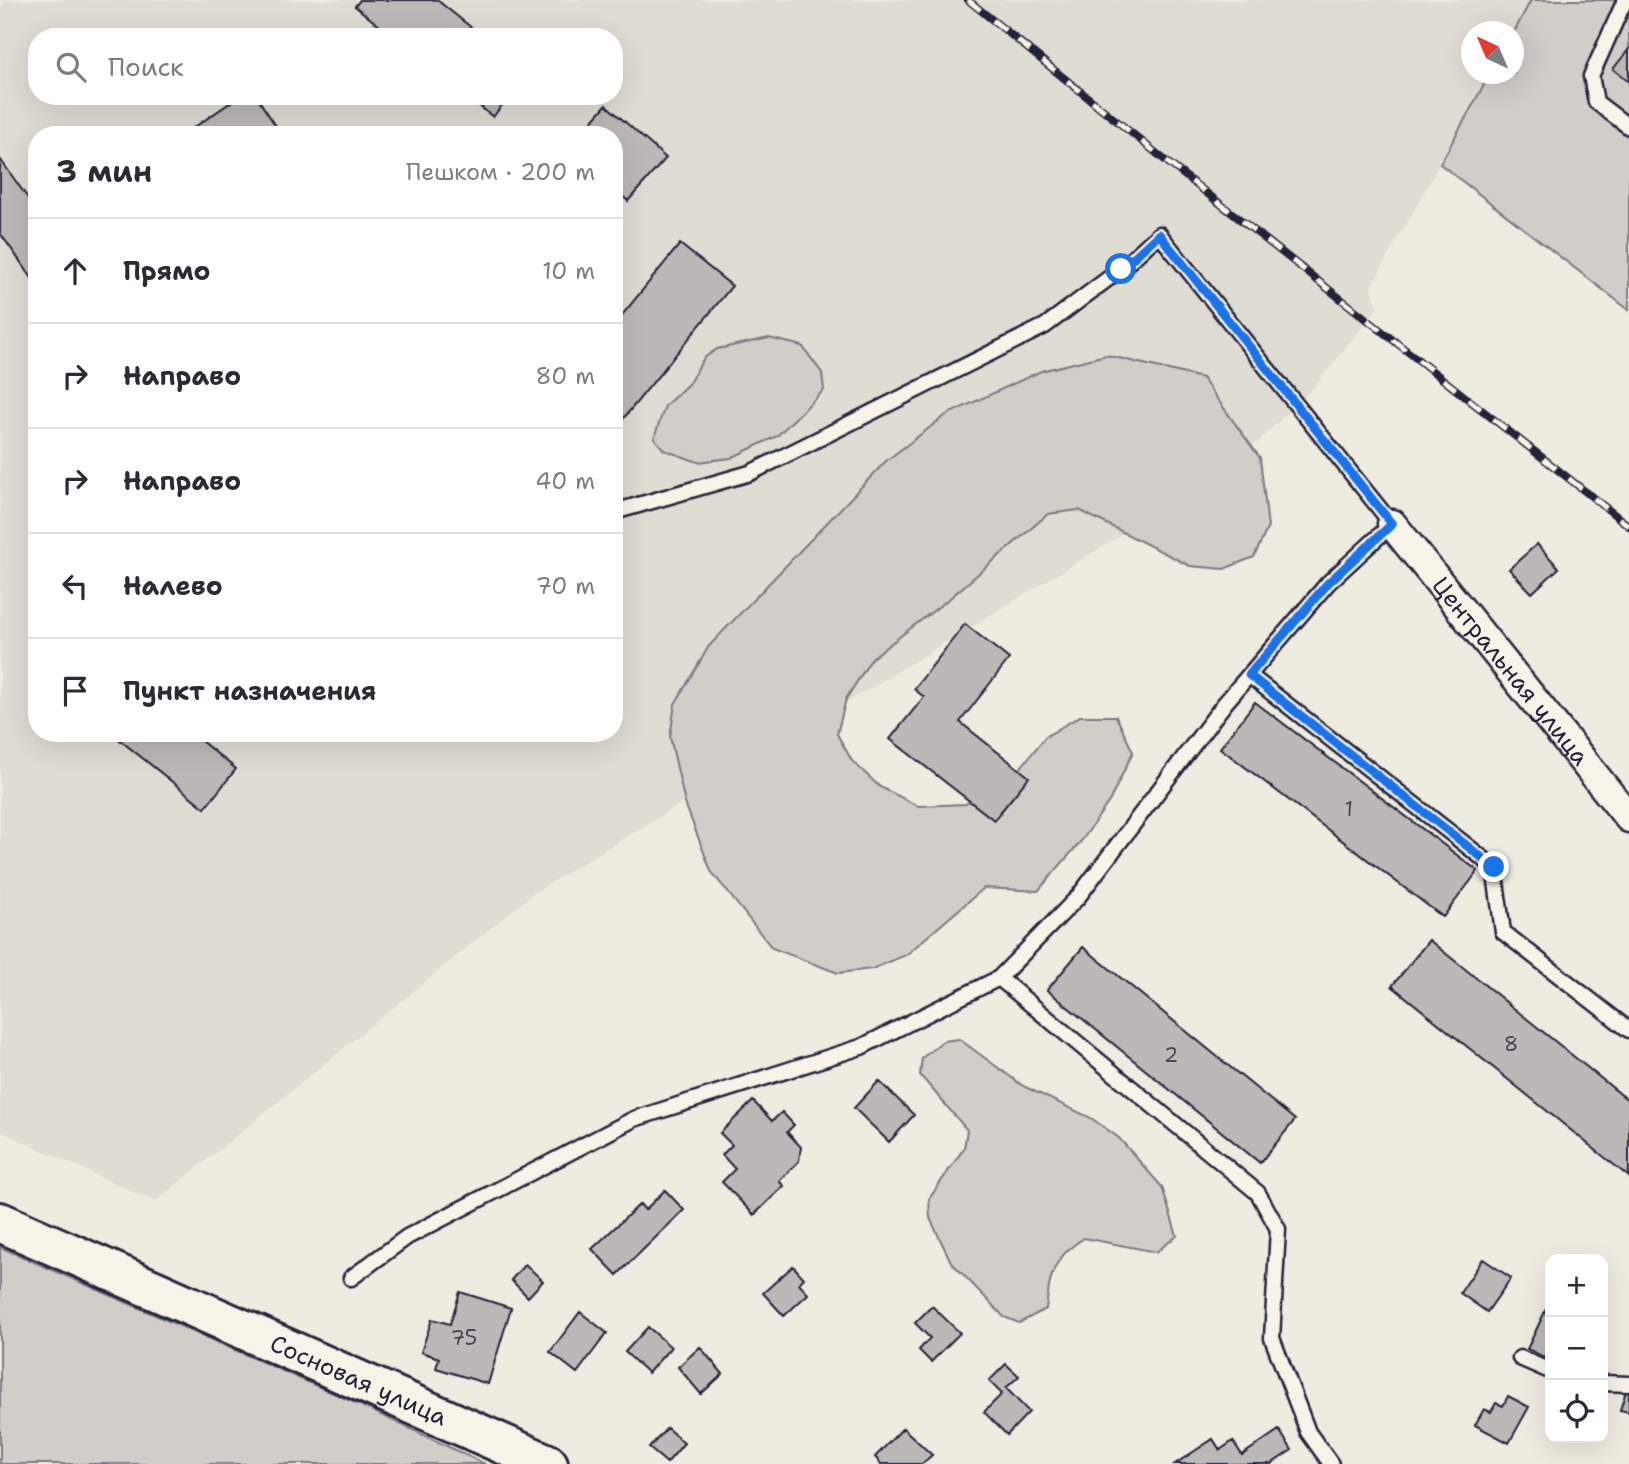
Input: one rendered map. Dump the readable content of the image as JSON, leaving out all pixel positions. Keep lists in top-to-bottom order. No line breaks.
{"streets":{"street":["Центральная улица","Сосновая улица"]},"house_numbers":["1","8","2","75"],"north":"top left","page":{"search":"Поиск","heading":["3 мин","Пешком · 200 m"],"list":[["Прямо","10 m"],["Направо","80 m"],["Направо","40 m"],["Налево","70 m"],"Пункт назначения"],"map_buttons":["+","−"]}}
